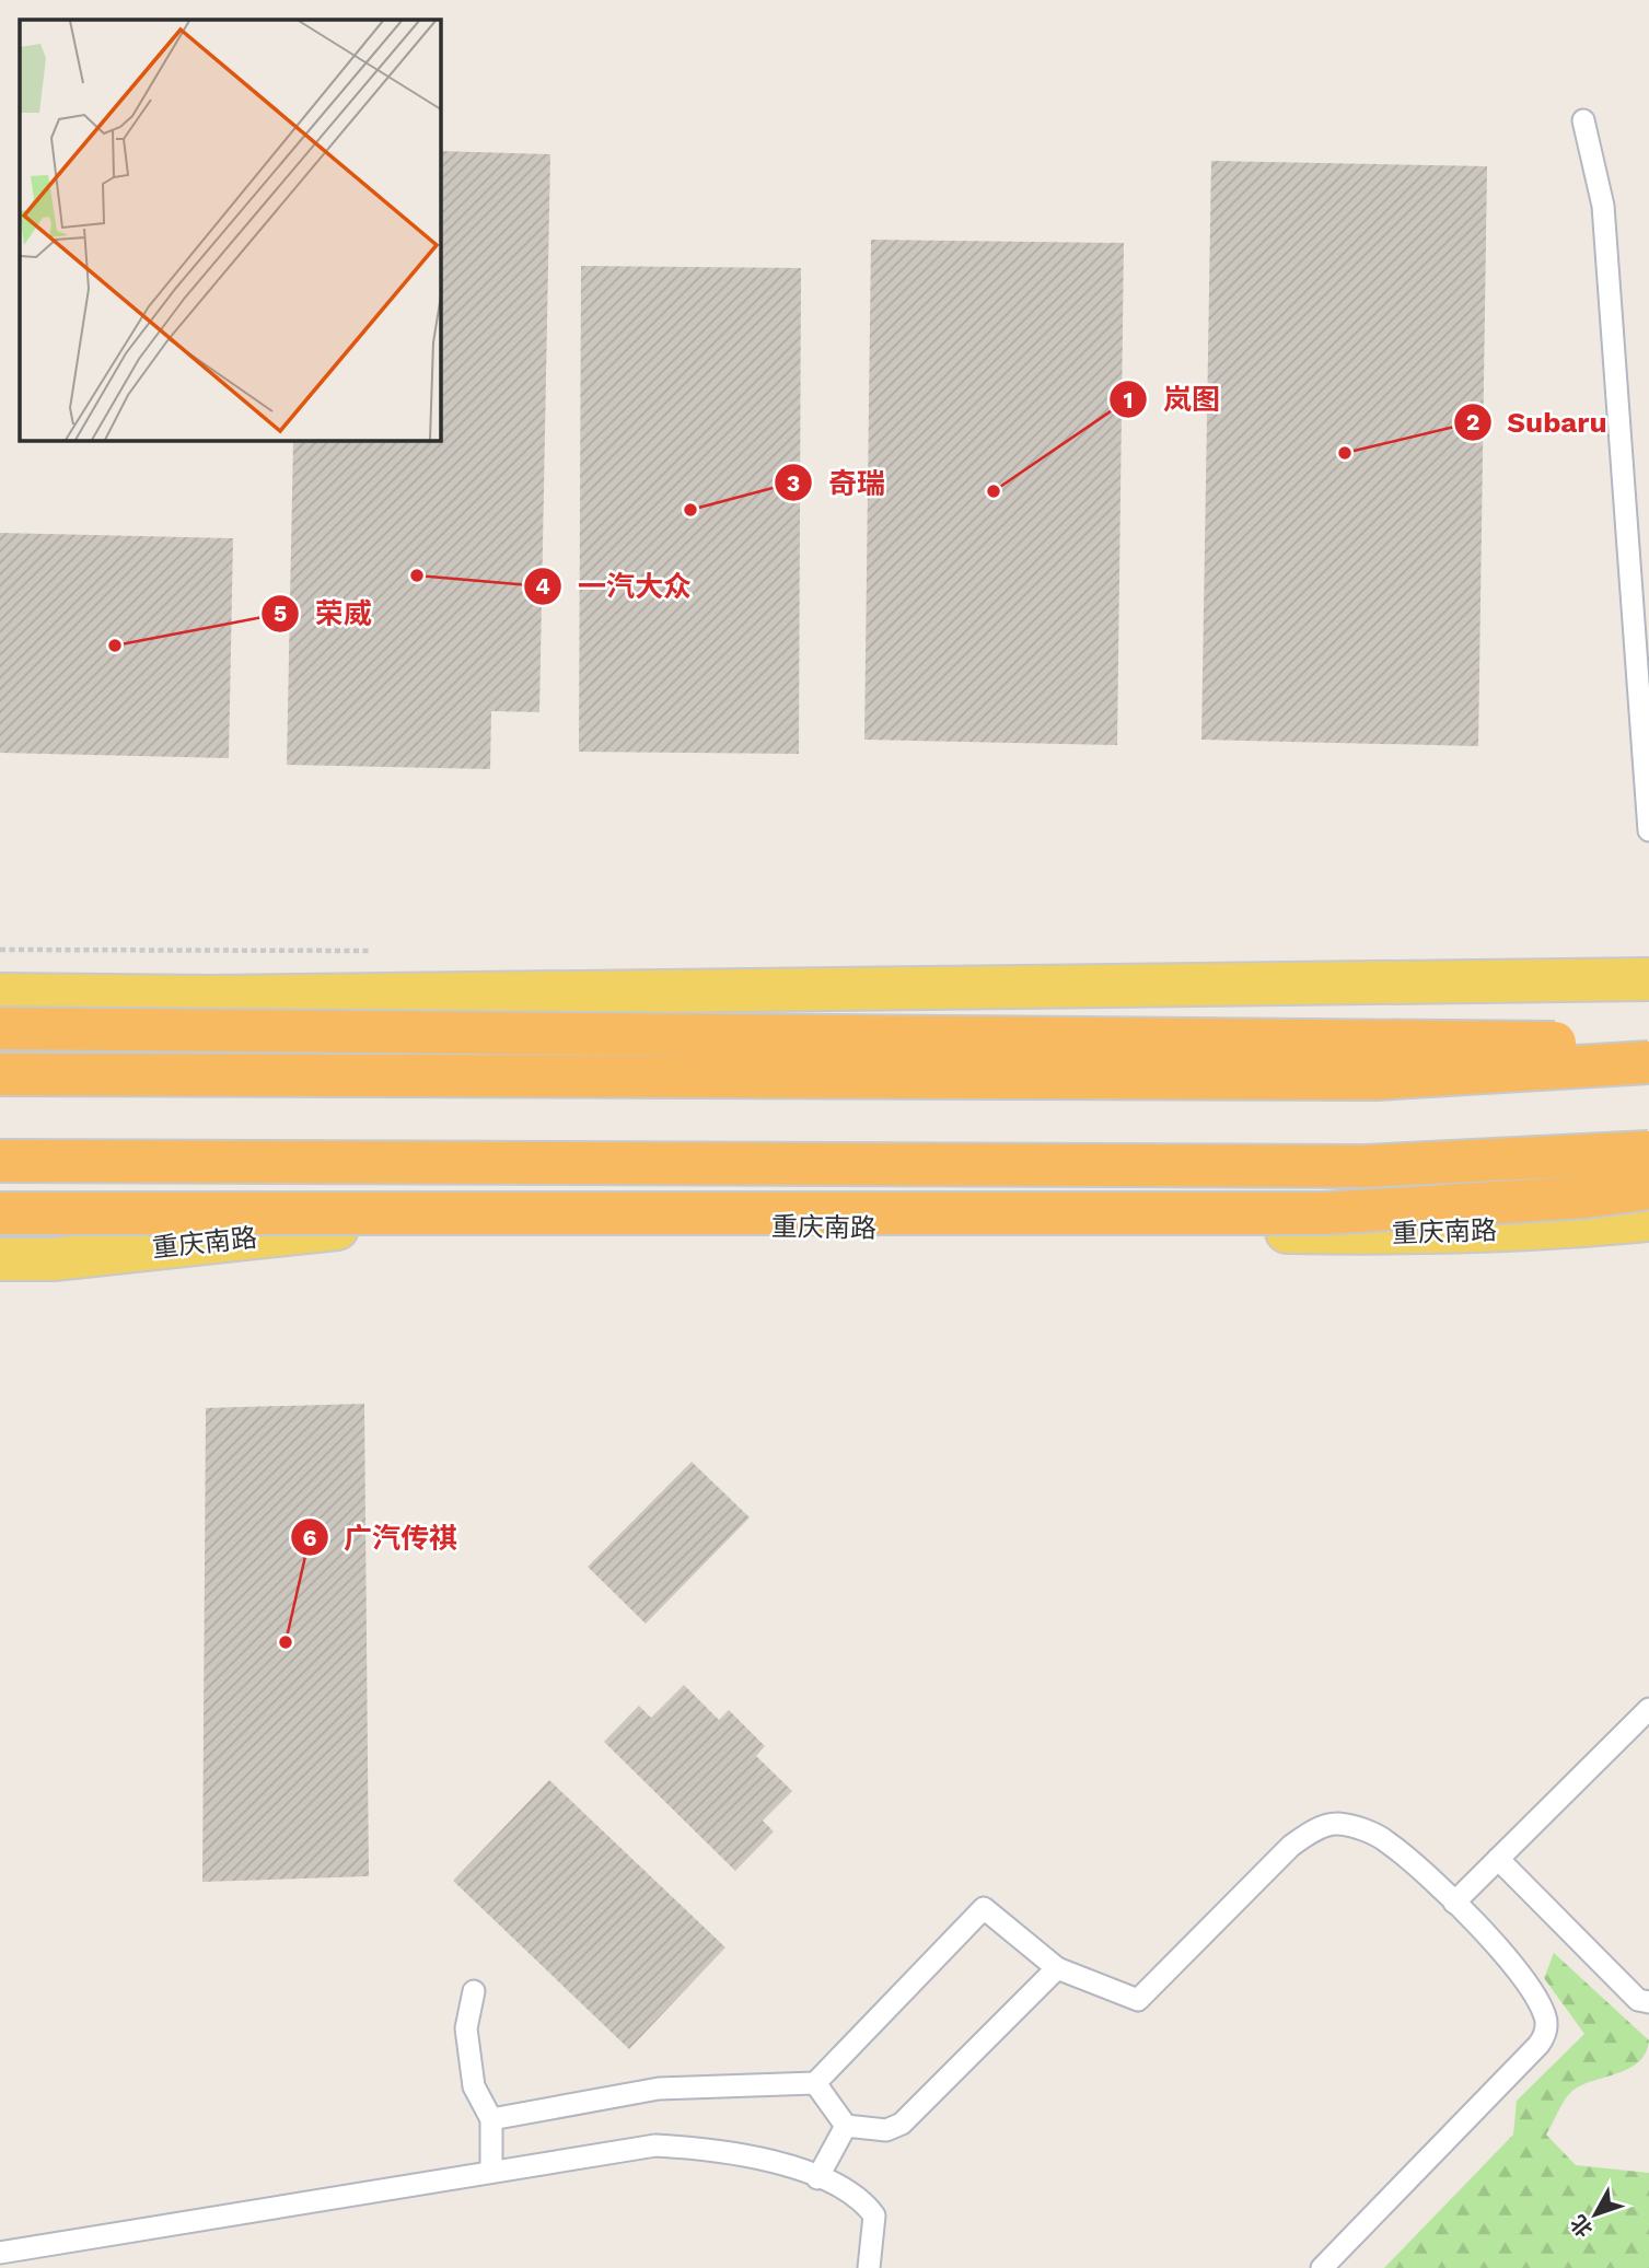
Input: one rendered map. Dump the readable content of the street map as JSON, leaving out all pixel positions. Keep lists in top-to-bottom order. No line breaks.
{"streets":{"main road":["重庆南路"]},"places":["Subaru","岚图","奇瑞","一汽大众","荣威","广汽传祺"],"north":"bottom left"}
